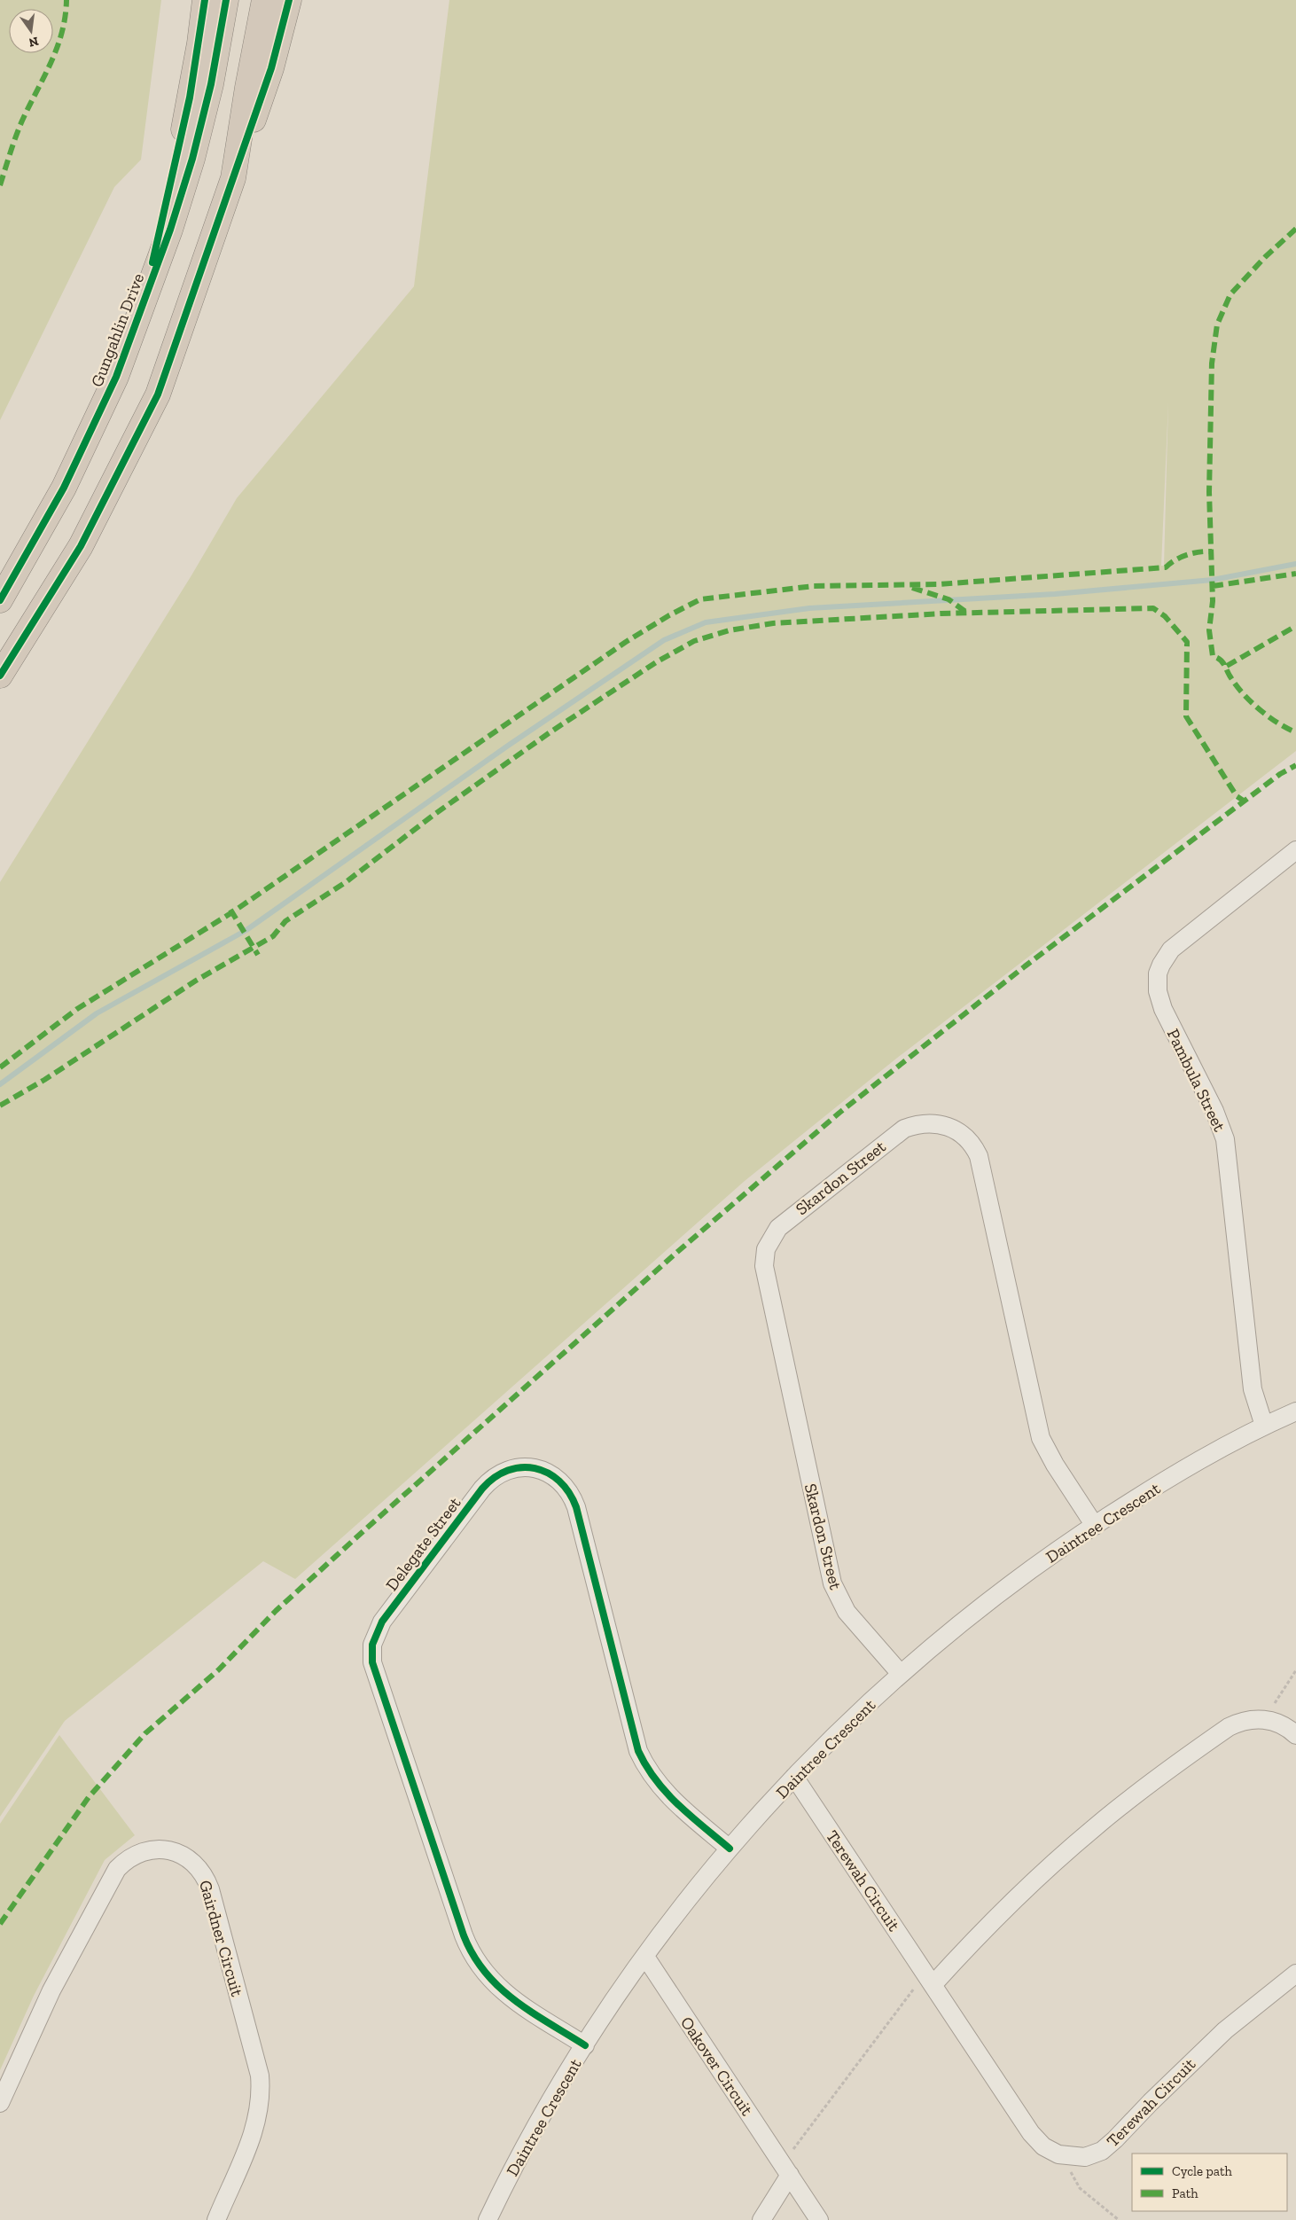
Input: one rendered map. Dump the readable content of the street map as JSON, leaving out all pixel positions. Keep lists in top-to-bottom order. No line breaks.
{"streets":{"highway":["Gungahlin Drive"],"street":["Pambula Street","Skardon Street","Daintree Crescent","Delegate Street","Terewah Circuit","Gairdner Circuit","Oakover Circuit"]},"crossings":[["Pambula Street","Daintree Crescent"],["Skardon Street","Daintree Crescent"],["Daintree Crescent","Delegate Street"],["Daintree Crescent","Terewah Circuit"],["Daintree Crescent","Oakover Circuit"]],"legend":["Cycle path","Path"],"north":"bottom"}
